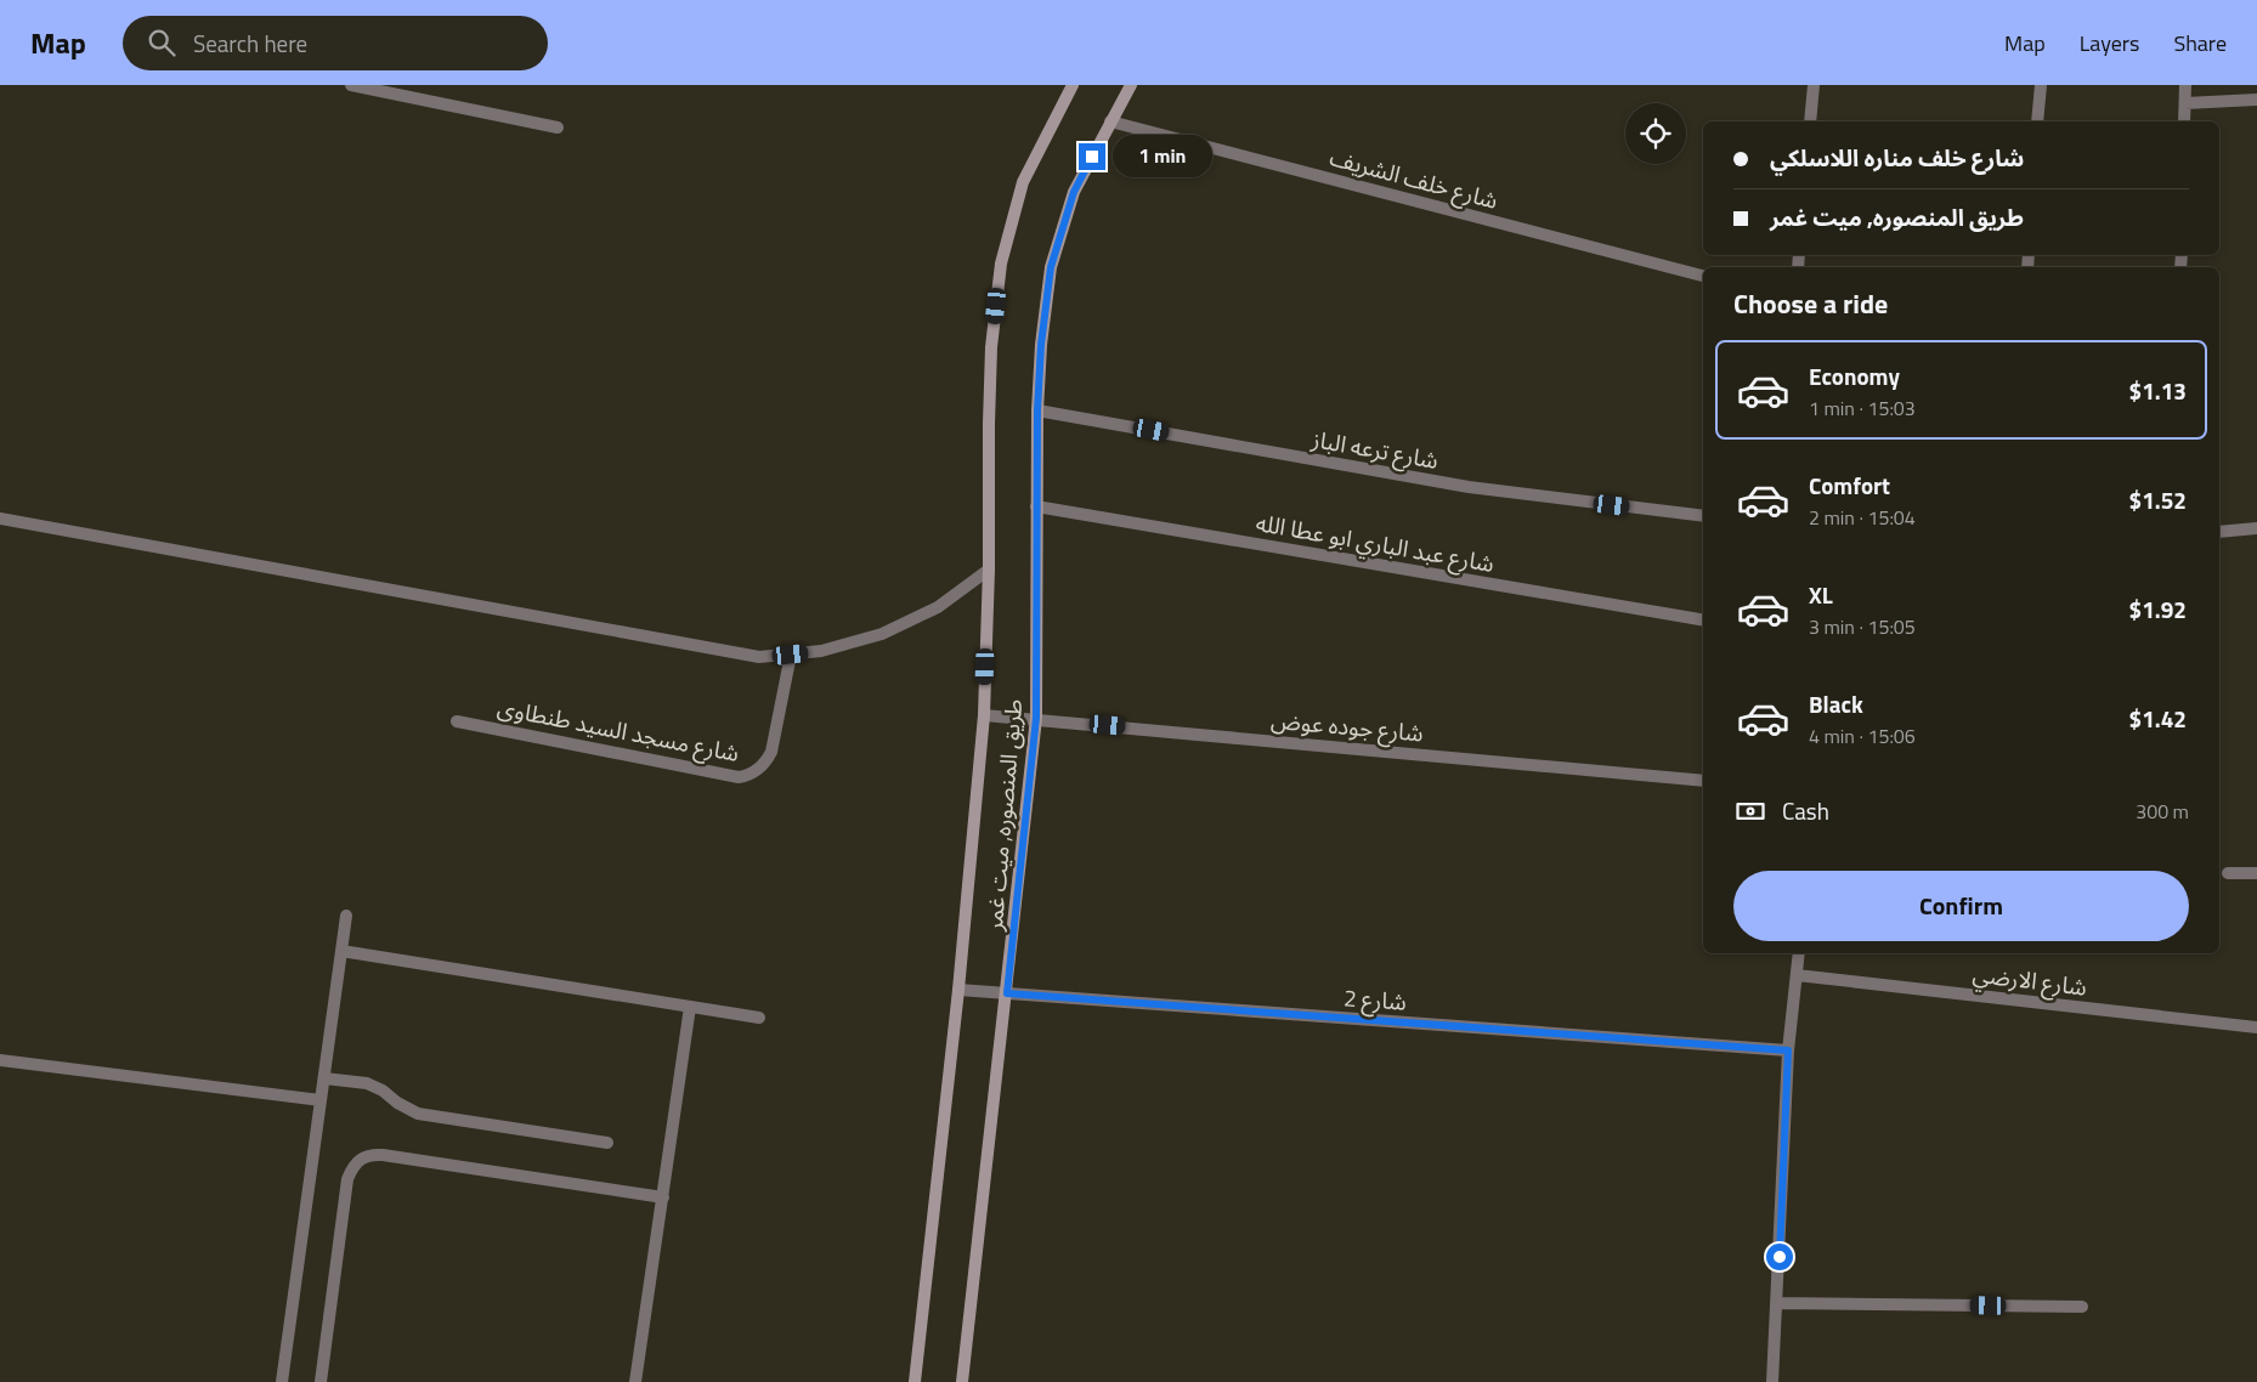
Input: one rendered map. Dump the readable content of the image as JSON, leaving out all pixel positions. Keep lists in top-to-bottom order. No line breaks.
{"streets":{"main road":["طريق المنصوره, ميت غمر"],"street":["شارع خلف الشريف","شارع ترعه الباز","شارع عبد الباري ابو عطا الله","شارع جوده عوض","شارع مسجد السيد طنطاوى","شارع الارضي","شارع 2"]},"crossings":[["شارع خلف الشريف","طريق المنصوره, ميت غمر"],["شارع ترعه الباز","طريق المنصوره, ميت غمر"],["شارع عبد الباري ابو عطا الله","طريق المنصوره, ميت غمر"],["شارع جوده عوض","طريق المنصوره, ميت غمر"],["طريق المنصوره, ميت غمر","شارع 2"]],"page":{"header":"Map","search":"Search here","nav":["Map","Layers","Share"],"banner":["شارع خلف مناره اللاسلكي","طريق المنصوره, ميت غمر"],"bubble":"1 min","heading":"Choose a ride","list":[{"name":"Economy","note":"1 min · 15:03","value":"$1.13"},{"name":"Comfort","note":"2 min · 15:04","value":"$1.52"},{"name":"XL","note":"3 min · 15:05","value":"$1.92"},{"name":"Black","note":"4 min · 15:06","value":"$1.42"}],"pay":["Cash","300 m"],"buttons":"Confirm"}}
